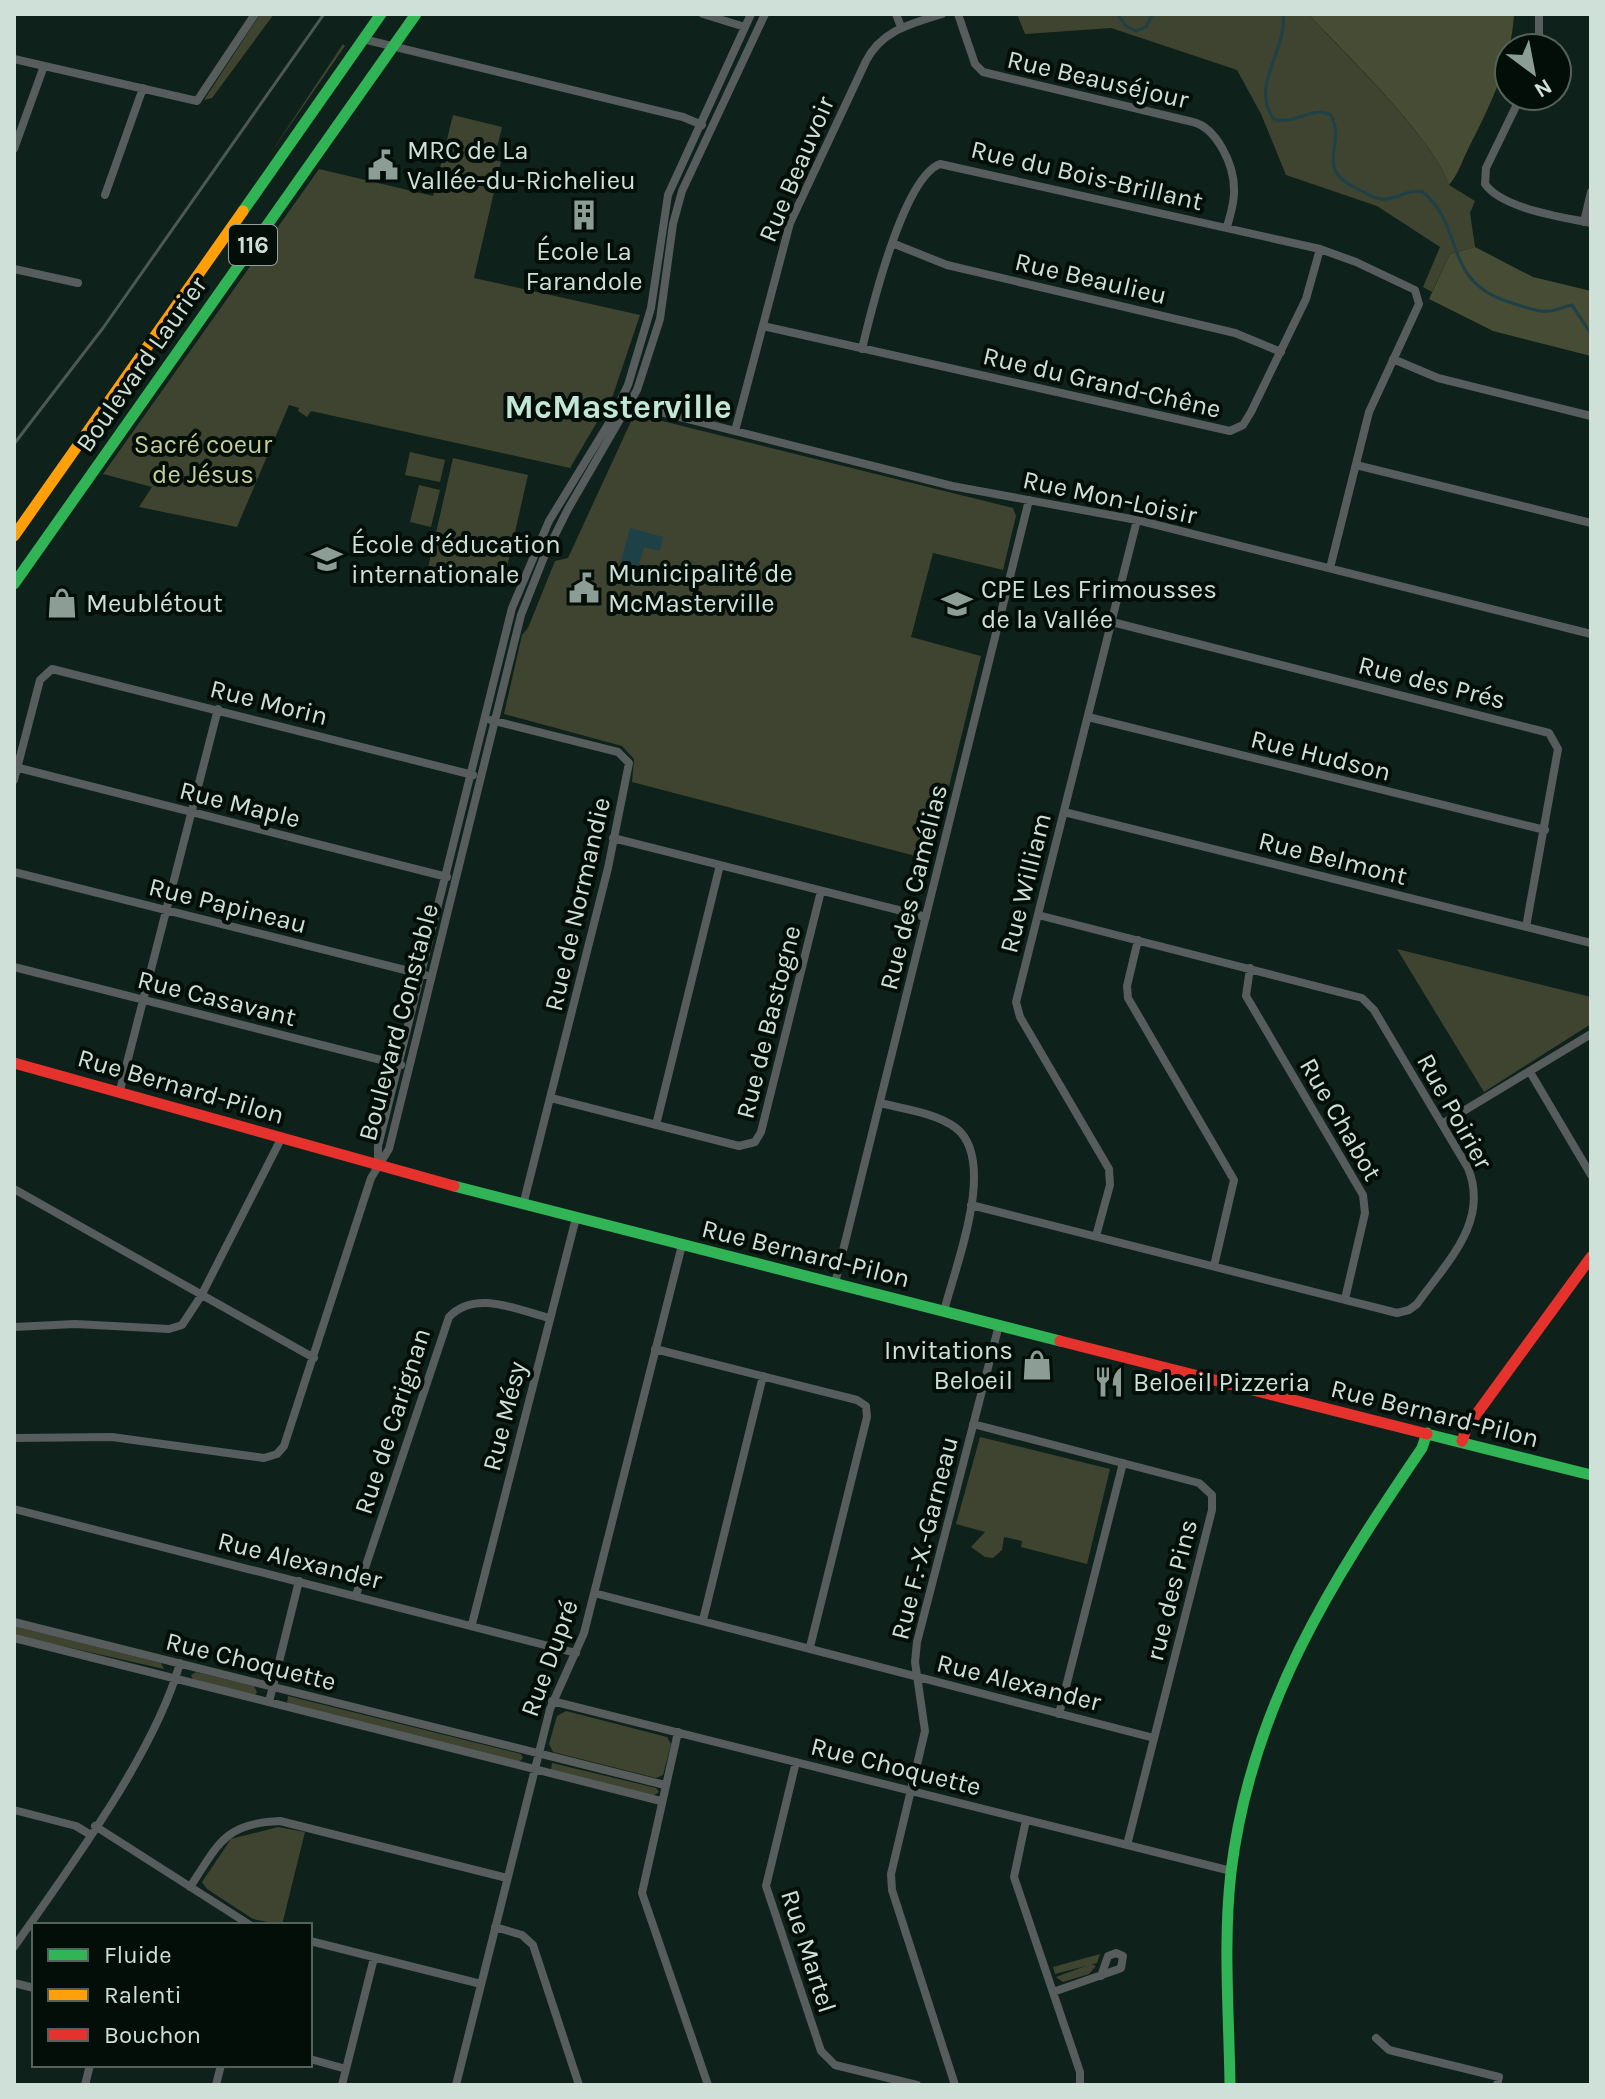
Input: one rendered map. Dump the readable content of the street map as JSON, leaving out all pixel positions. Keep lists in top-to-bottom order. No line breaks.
{"streets":{"main road":["116","Boulevard Laurier","Rue Bernard-Pilon"],"street":["Rue Beauséjour","Rue Beauvoir","Rue du Bois-Brillant","Rue Beaulieu","Rue du Grand-Chêne","Rue Mon-Loisir","Rue des Prés","Rue Morin","Rue Hudson","Rue Maple","Rue Belmont","Rue William","Rue des Camélias","Rue de Normandie","Rue Papineau","Rue Casavant","Boulevard Constable","Rue de Bastogne","Rue Poirier","Rue Chabot","Rue Mésy","Rue de Carignan","Rue F.-X.-Garneau","Rue Alexander","rue des Pins","Rue Dupré","Rue Choquette","Rue Martel"]},"crossings":[["Rue Beauséjour","Rue du Bois-Brillant"],["Rue Beauvoir","Rue du Grand-Chêne"],["Rue Beauvoir","Rue Mon-Loisir"],["Rue du Bois-Brillant","Rue Beaulieu"],["Rue du Bois-Brillant","Rue du Grand-Chêne"],["Rue Beaulieu","Rue du Grand-Chêne"],["Rue Mon-Loisir","Rue William"],["Rue Mon-Loisir","Rue des Camélias"],["Rue Mon-Loisir","Boulevard Constable"],["Rue des Prés","Rue Hudson"],["Rue des Prés","Rue Belmont"],["Rue des Prés","Rue William"],["Rue Morin","Rue Maple"],["Rue Morin","Boulevard Constable"],["Rue Hudson","Rue William"],["Rue Maple","Boulevard Constable"],["Rue Belmont","Rue William"],["Rue William","Rue Poirier"],["Rue des Camélias","Rue Bernard-Pilon"],["Rue de Normandie","Boulevard Constable"],["Rue de Normandie","Rue de Bastogne"],["Rue de Normandie","Rue Bernard-Pilon"],["Rue Papineau","Boulevard Constable"],["Rue Casavant","Boulevard Constable"],["Boulevard Constable","Rue Bernard-Pilon"],["Rue Bernard-Pilon","Rue Mésy"],["Rue Bernard-Pilon","Rue F.-X.-Garneau"],["Rue Bernard-Pilon","Rue Dupré"],["Rue Poirier","Rue Chabot"],["Rue Mésy","Rue de Carignan"],["Rue Mésy","Rue Alexander"],["Rue de Carignan","Rue Alexander"],["Rue F.-X.-Garneau","Rue Alexander"],["Rue F.-X.-Garneau","rue des Pins"],["Rue F.-X.-Garneau","Rue Choquette"],["Rue Alexander","rue des Pins"],["Rue Alexander","Rue Dupré"],["rue des Pins","Rue Choquette"],["Rue Dupré","Rue Choquette"],["Rue Choquette","Rue Martel"]],"districts":["McMasterville"],"parks":["Sacré coeur de Jésus"],"places":{"public building":["MRC de La Vallée-du-Richelieu","Municipalité de McMasterville"],"building":["École La Farandole"],"school or university":["École d’éducation internationale","CPE Les Frimousses de la Vallée"],"shop":["Meublétout","Invitations Beloeil"],"restaurant":["Beloeil Pizzeria"]},"legend":["Fluide","Ralenti","Bouchon"],"north":"bottom right"}
